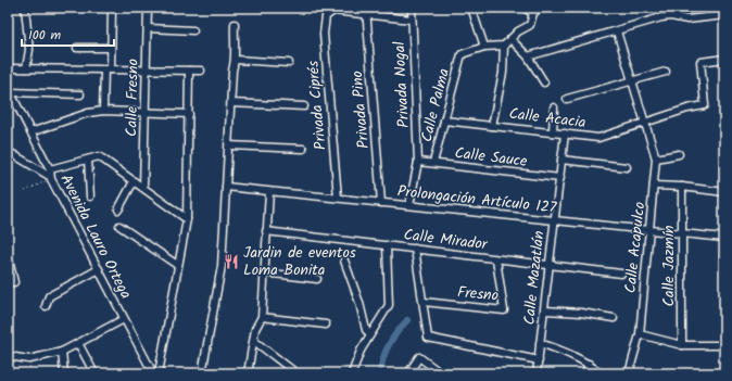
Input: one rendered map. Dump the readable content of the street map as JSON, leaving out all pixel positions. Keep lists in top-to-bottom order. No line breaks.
{"streets":{"street":["Privada Nogal","Calle Fresno","Privada Ciprés","Calle Palma","Privada Pino","Calle Acacia","Calle Sauce","Prolongación Artículo 127","Avenida Lauro Ortega","Calle Mirador","Calle Acapulco","Calle Jazmín","Calle Mazatlán","Fresno"]},"crossings":[["Privada Nogal","Calle Sauce"],["Privada Nogal","Prolongación Artículo 127"],["Privada Ciprés","Privada Pino"],["Privada Ciprés","Prolongación Artículo 127"],["Calle Palma","Calle Acacia"],["Calle Palma","Calle Sauce"],["Privada Pino","Prolongación Artículo 127"],["Calle Acacia","Calle Acapulco"],["Calle Acacia","Calle Mazatlán"],["Calle Sauce","Calle Mazatlán"],["Prolongación Artículo 127","Calle Acapulco"],["Prolongación Artículo 127","Calle Jazmín"],["Prolongación Artículo 127","Calle Mazatlán"],["Calle Mirador","Calle Mazatlán"],["Calle Mirador","Fresno"]],"places":{"restaurant":["Jardin de eventos Loma Bonita"]},"scale_bar":"100 m"}
